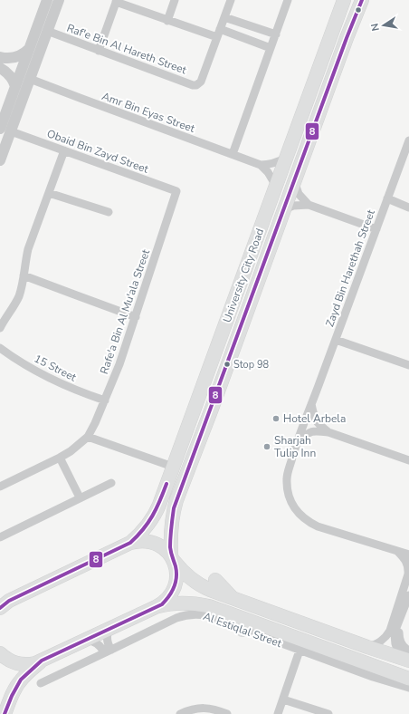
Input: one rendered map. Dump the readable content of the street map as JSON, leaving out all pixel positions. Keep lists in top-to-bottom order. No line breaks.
{"streets":{"main road":["University City Road","Al Estiqlal Street"],"street":["Raf'e Bin Al Hareth Street","Amr Bin Eyas Street","Obaid Bin Zayd Street","Zayd Bin Harethah Street","Rafe'a Bin Al Mu'ala Street","15 Street"]},"crossings":[["Amr Bin Eyas Street","University City Road"],["Obaid Bin Zayd Street","Rafe'a Bin Al Mu'ala Street"],["University City Road","Al Estiqlal Street"],["Rafe'a Bin Al Mu'ala Street","15 Street"]],"places":["Stop 98","Hotel Arbela","Sharjah Tulip Inn"],"lines":["transit line 8"],"north":"left"}
